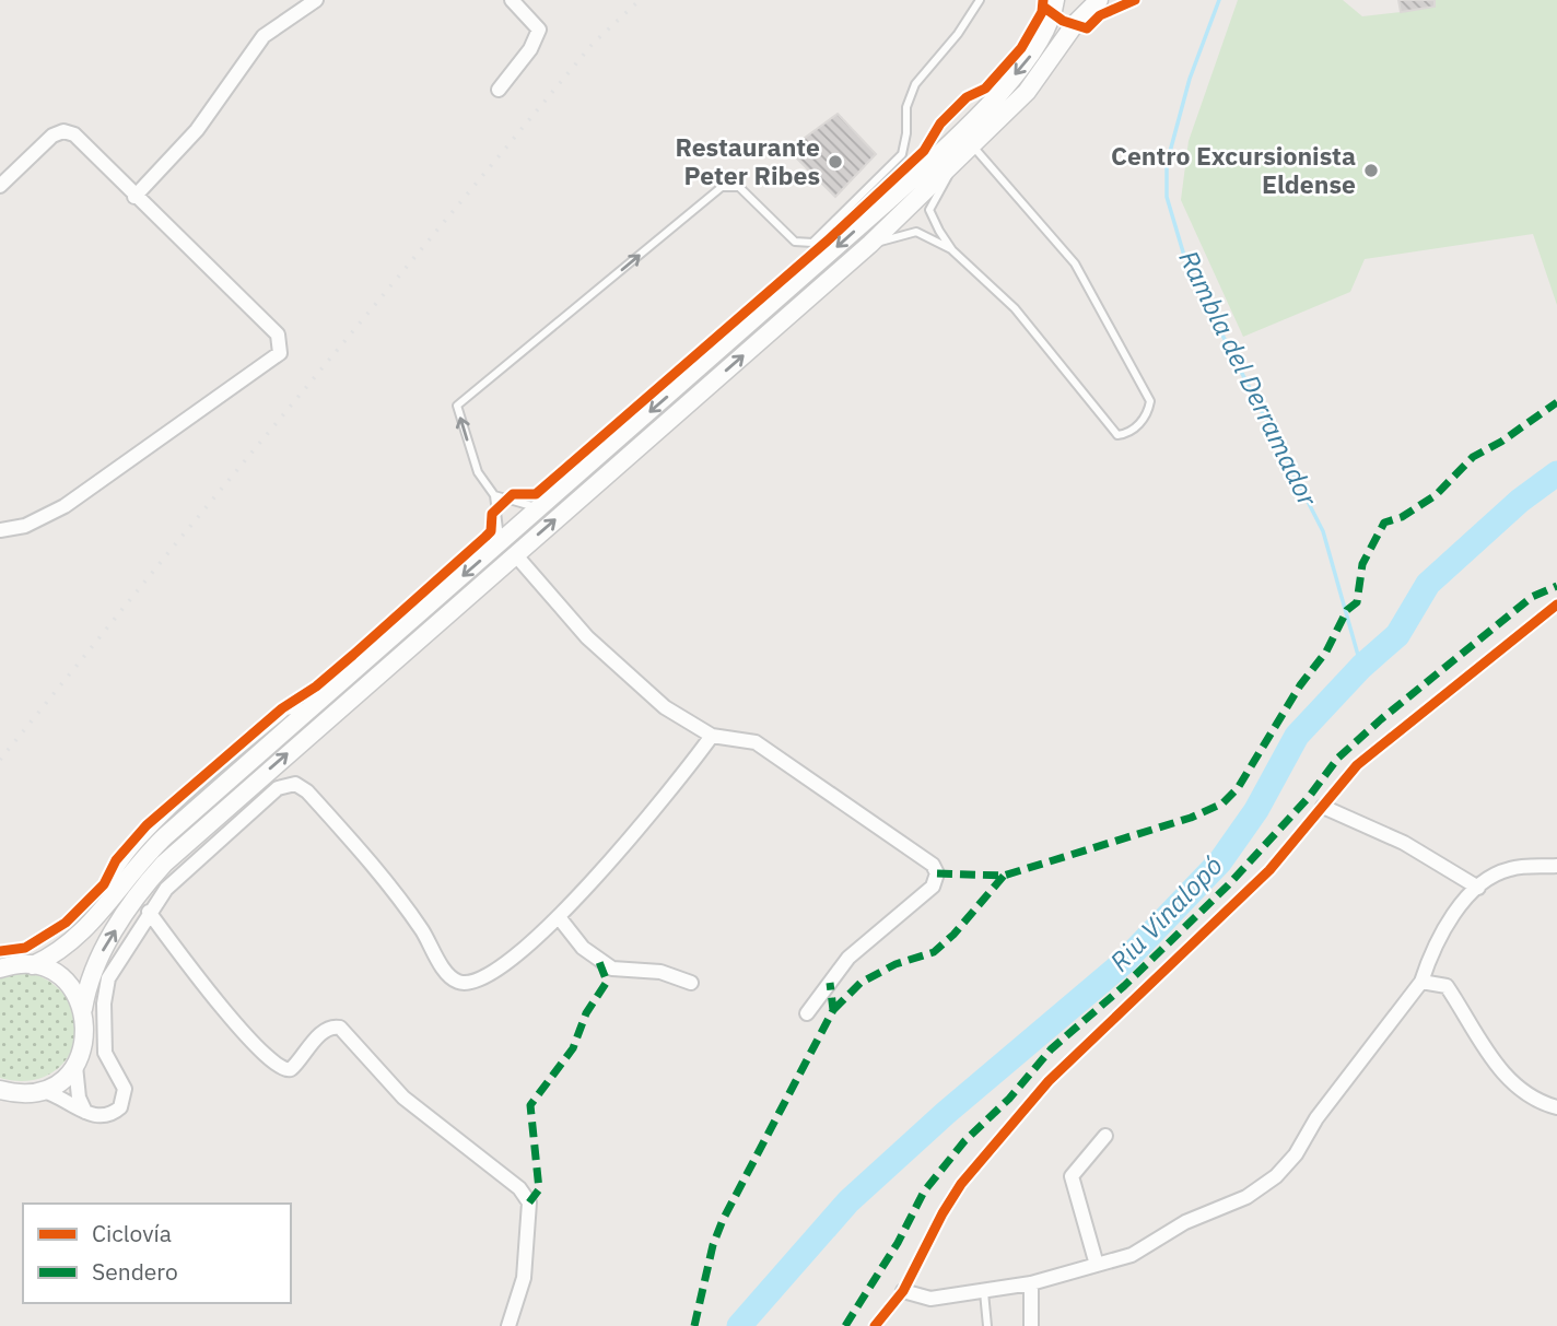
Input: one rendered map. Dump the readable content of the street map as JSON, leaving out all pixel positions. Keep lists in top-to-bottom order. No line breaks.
{"water":["Rambla del Derramador","Riu Vinalopó"],"places":["Restaurante Peter Ribes","Centro Excursionista Eldense"],"legend":["Ciclovía","Sendero"]}
